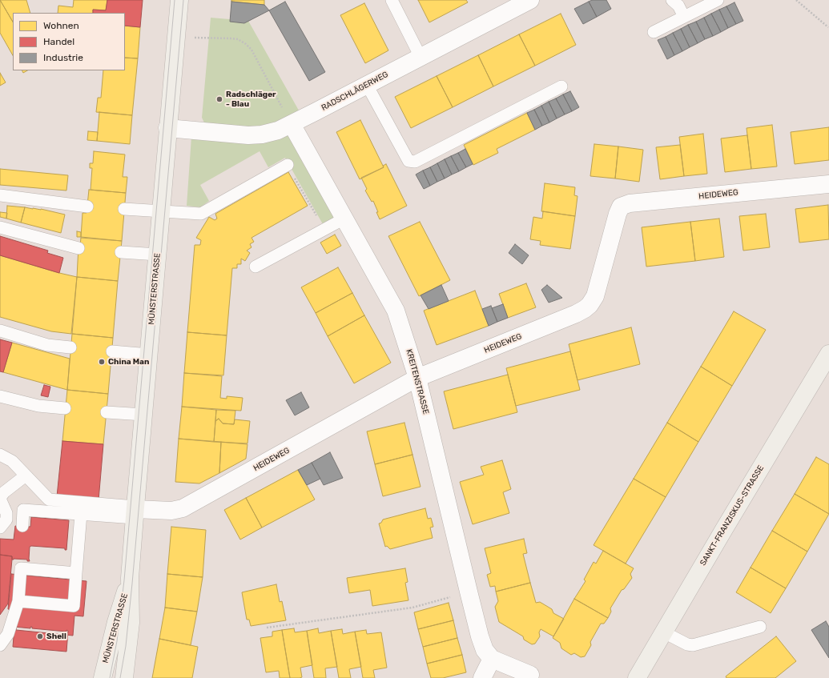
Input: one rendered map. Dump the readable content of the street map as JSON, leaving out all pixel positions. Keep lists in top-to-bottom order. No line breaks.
{"streets":{"street":["RADSCHLÄGERWEG","HEIDEWEG","MÜNSTERSTRASSE","KREITENSTRASSE","SANKT-FRANZISKUS-STRASSE"]},"crossings":[["RADSCHLÄGERWEG","MÜNSTERSTRASSE"],["RADSCHLÄGERWEG","KREITENSTRASSE"],["HEIDEWEG","MÜNSTERSTRASSE"],["HEIDEWEG","KREITENSTRASSE"]],"places":["Radschläger - Blau","China Man","Shell"],"legend":["Wohnen","Handel","Industrie"]}
